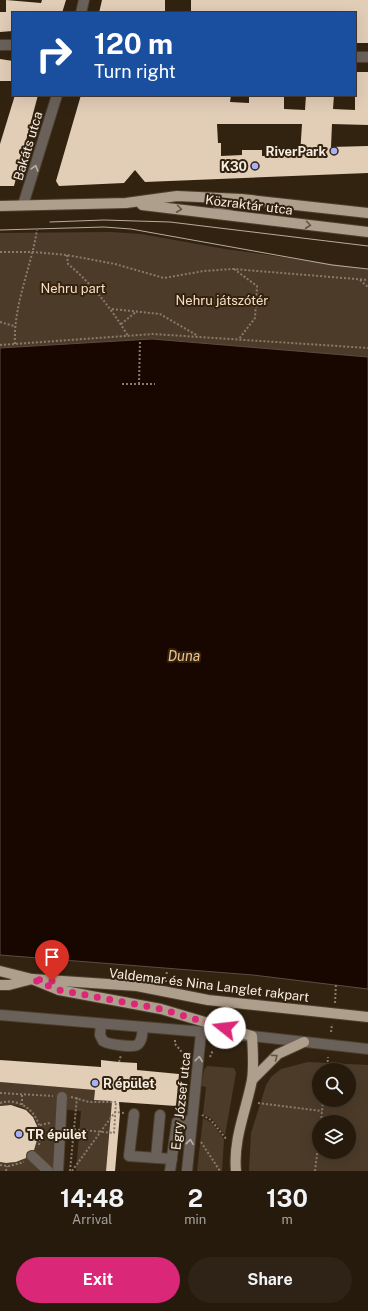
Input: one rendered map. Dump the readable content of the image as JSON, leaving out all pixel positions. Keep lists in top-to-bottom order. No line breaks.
{"streets":{"main road":["Közraktár utca","Valdemar és Nina Langlet rakpart"],"street":["Bakáts utca","Egry József utca"]},"crossings":[["Bakáts utca","Közraktár utca"]],"one_way":["Bakáts utca"],"water":["Duna"],"parks":["Nehru part","Nehru játszótér"],"places":["RiverPark","K30","R épület","TR épület"],"page":{"turn":["120 m","Turn right"],"eta":["14:48","Arrival","2","min","130","m"],"buttons":["Exit","Share"]}}
